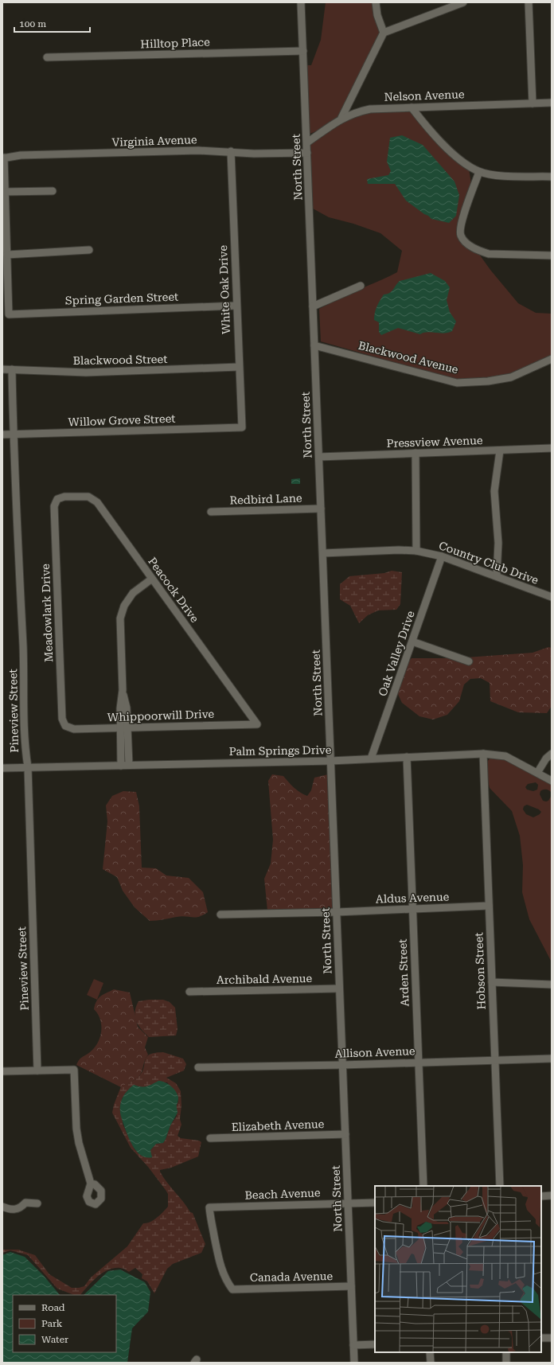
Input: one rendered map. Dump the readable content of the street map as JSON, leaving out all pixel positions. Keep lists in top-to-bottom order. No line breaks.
{"streets":{"street":["Hilltop Place","Nelson Avenue","Virginia Avenue","North Street","White Oak Drive","Spring Garden Street","Blackwood Avenue","Blackwood Street","Willow Grove Street","Pressview Avenue","Redbird Lane","Country Club Drive","Peacock Drive","Meadowlark Drive","Oak Valley Drive","Pineview Street","Whippoorwill Drive","Palm Springs Drive","Aldus Avenue","Hobson Street","Arden Street","Archibald Avenue","Allison Avenue","Elizabeth Avenue","Beach Avenue","Canada Avenue"]},"crossings":[["Hilltop Place","North Street"],["Nelson Avenue","North Street"],["Virginia Avenue","North Street"],["Virginia Avenue","White Oak Drive"],["North Street","Blackwood Avenue"],["North Street","Pressview Avenue"],["North Street","Redbird Lane"],["North Street","Country Club Drive"],["North Street","Palm Springs Drive"],["North Street","Aldus Avenue"],["North Street","Archibald Avenue"],["North Street","Allison Avenue"],["North Street","Elizabeth Avenue"],["North Street","Beach Avenue"],["North Street","Canada Avenue"],["White Oak Drive","Spring Garden Street"],["White Oak Drive","Blackwood Street"],["White Oak Drive","Willow Grove Street"],["Blackwood Street","Pineview Street"],["Willow Grove Street","Pineview Street"],["Country Club Drive","Oak Valley Drive"],["Peacock Drive","Meadowlark Drive"],["Peacock Drive","Whippoorwill Drive"],["Meadowlark Drive","Whippoorwill Drive"],["Oak Valley Drive","Palm Springs Drive"],["Pineview Street","Palm Springs Drive"],["Palm Springs Drive","Hobson Street"],["Palm Springs Drive","Arden Street"],["Aldus Avenue","Hobson Street"],["Aldus Avenue","Arden Street"],["Hobson Street","Allison Avenue"],["Arden Street","Allison Avenue"],["Beach Avenue","Canada Avenue"]],"legend":["Road","Park","Water"],"scale_bar":"100 m"}
